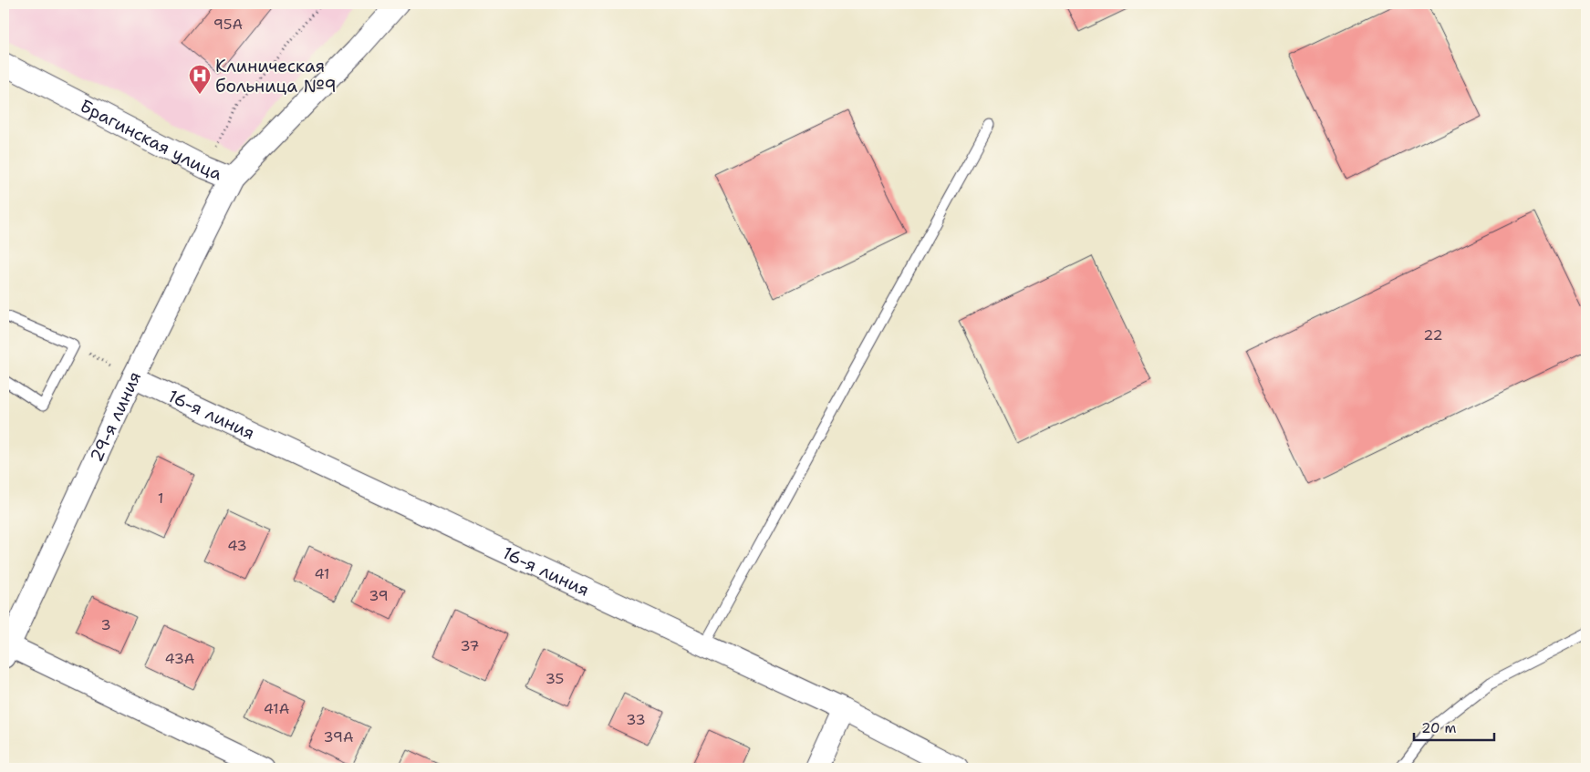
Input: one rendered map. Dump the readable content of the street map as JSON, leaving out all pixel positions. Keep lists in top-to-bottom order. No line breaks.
{"streets":{"street":["Брагинская улица","16-я линия","29-я линия"]},"crossings":[["Брагинская улица","29-я линия"],["16-я линия","29-я линия"]],"places":{"hospital":["Клиническая больница №9"]},"house_numbers":["95А","22","1","43","41","39","3","37","43А","35","41А","33","39А"],"scale_bar":"20 m"}
